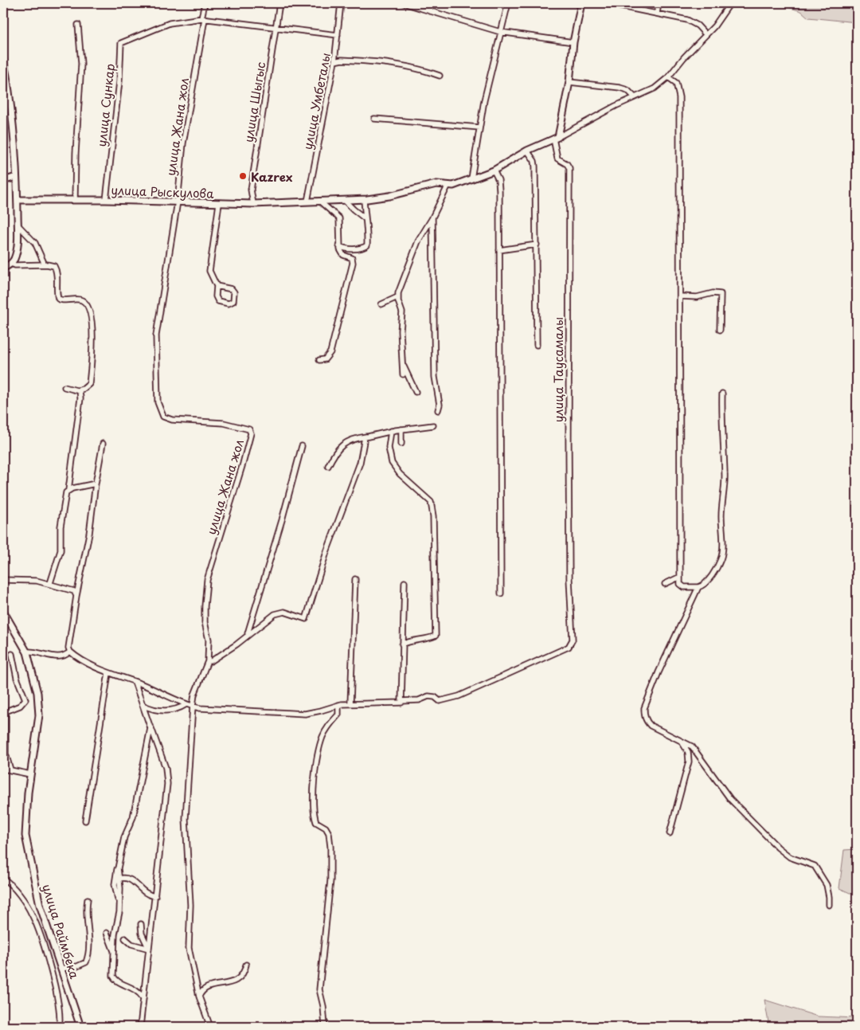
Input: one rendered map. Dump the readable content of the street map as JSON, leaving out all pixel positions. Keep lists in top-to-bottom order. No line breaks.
{"streets":{"street":["улица Умбеталы","улица Шыгыс","улица Сункар","улица Жана жол","улица Рыскулова","улица Таусамалы","улица Раймбека"]},"crossings":[["улица Умбеталы","улица Сункар"],["улица Умбеталы","улица Рыскулова"],["улица Шыгыс","улица Сункар"],["улица Шыгыс","улица Рыскулова"],["улица Сункар","улица Жана жол"],["улица Сункар","улица Рыскулова"],["улица Жана жол","улица Рыскулова"],["улица Рыскулова","улица Таусамалы"]],"places":["Kazrex"]}
